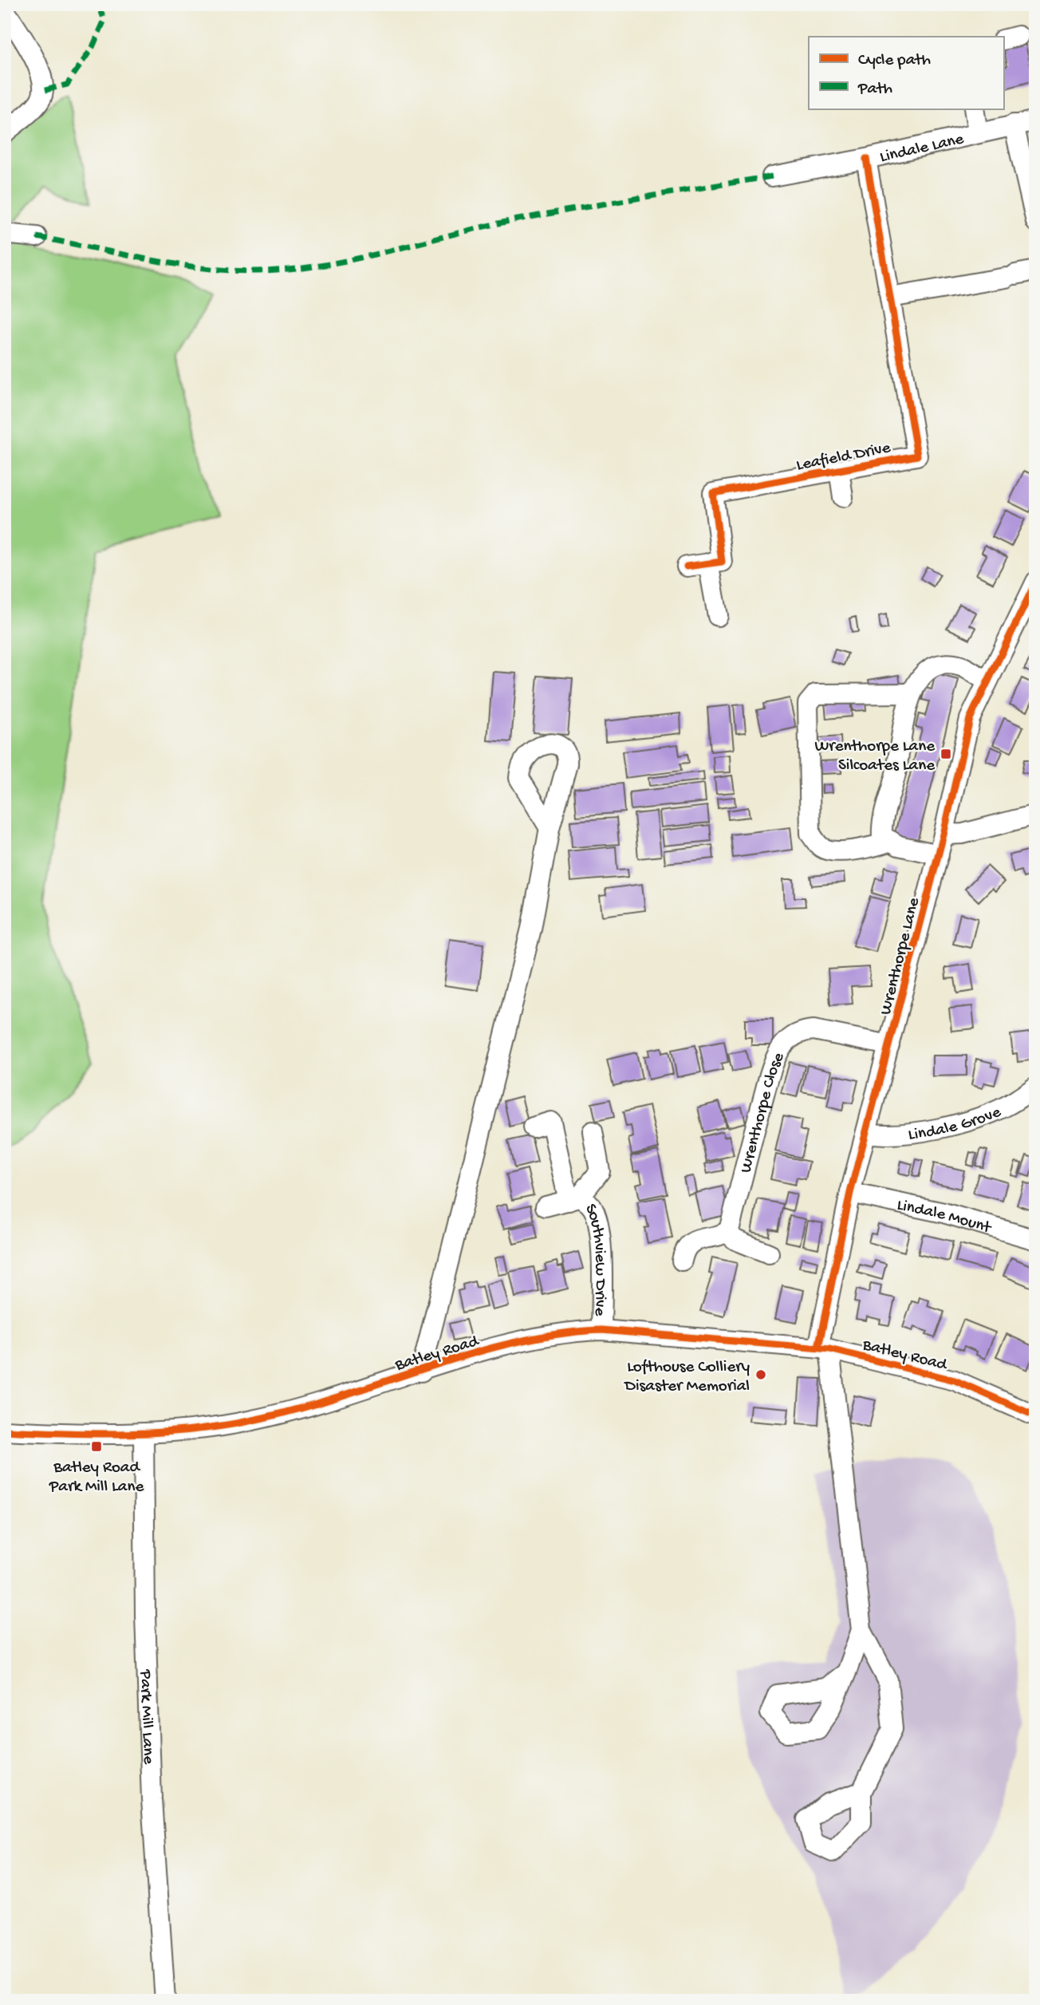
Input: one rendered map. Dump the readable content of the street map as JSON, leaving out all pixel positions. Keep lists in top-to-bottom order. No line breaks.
{"streets":{"street":["Lindale Lane","Leafield Drive","Wrenthorpe Lane","Wrenthorpe Close","Lindale Grove","Lindale Mount","Southview Drive","Batley Road","Park Mill Lane"]},"crossings":[["Lindale Lane","Leafield Drive"],["Wrenthorpe Lane","Wrenthorpe Close"],["Wrenthorpe Lane","Lindale Grove"],["Wrenthorpe Lane","Lindale Mount"],["Wrenthorpe Lane","Batley Road"],["Southview Drive","Batley Road"],["Batley Road","Park Mill Lane"]],"places":{"transit":["Wrenthorpe Lane Silcoates Lane","Batley Road Park Mill Lane"],"other":["Lofthouse Colliery Disaster Memorial"]},"legend":["Cycle path","Path"]}
